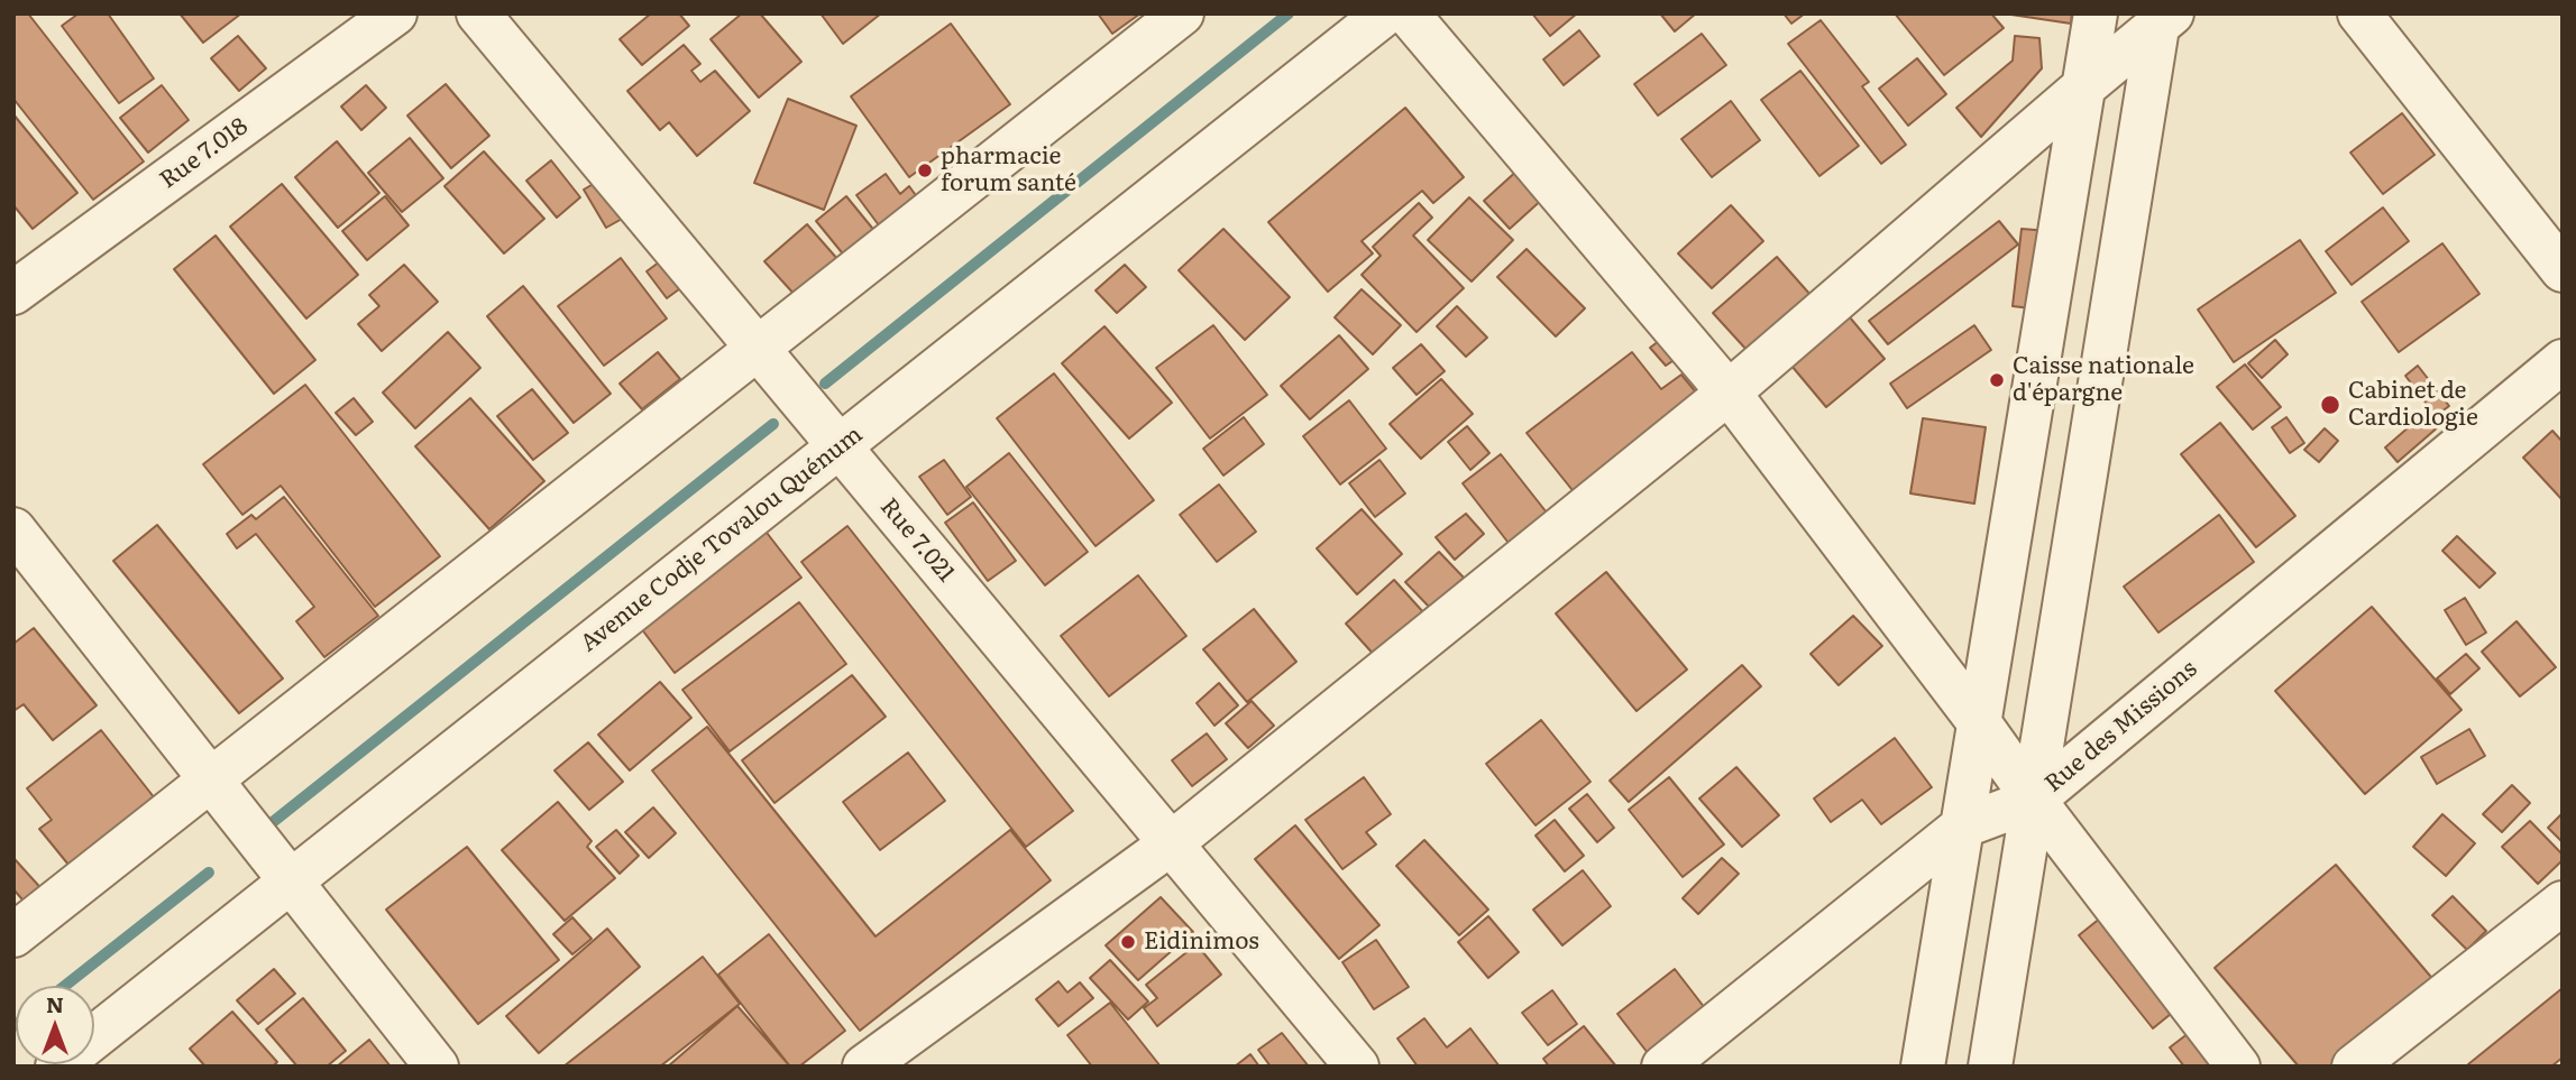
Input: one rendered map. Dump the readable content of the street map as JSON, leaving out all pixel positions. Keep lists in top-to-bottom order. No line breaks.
{"streets":{"street":["Rue 7.018","Avenue Codje Tovalou Quénum","Rue 7.021","Rue des Missions"]},"crossings":[["Avenue Codje Tovalou Quénum","Rue 7.021"]],"places":["pharmacie forum santé","Caisse nationale d'épargne","Cabinet de Cardiologie","Eidinimos"],"north":"top"}
